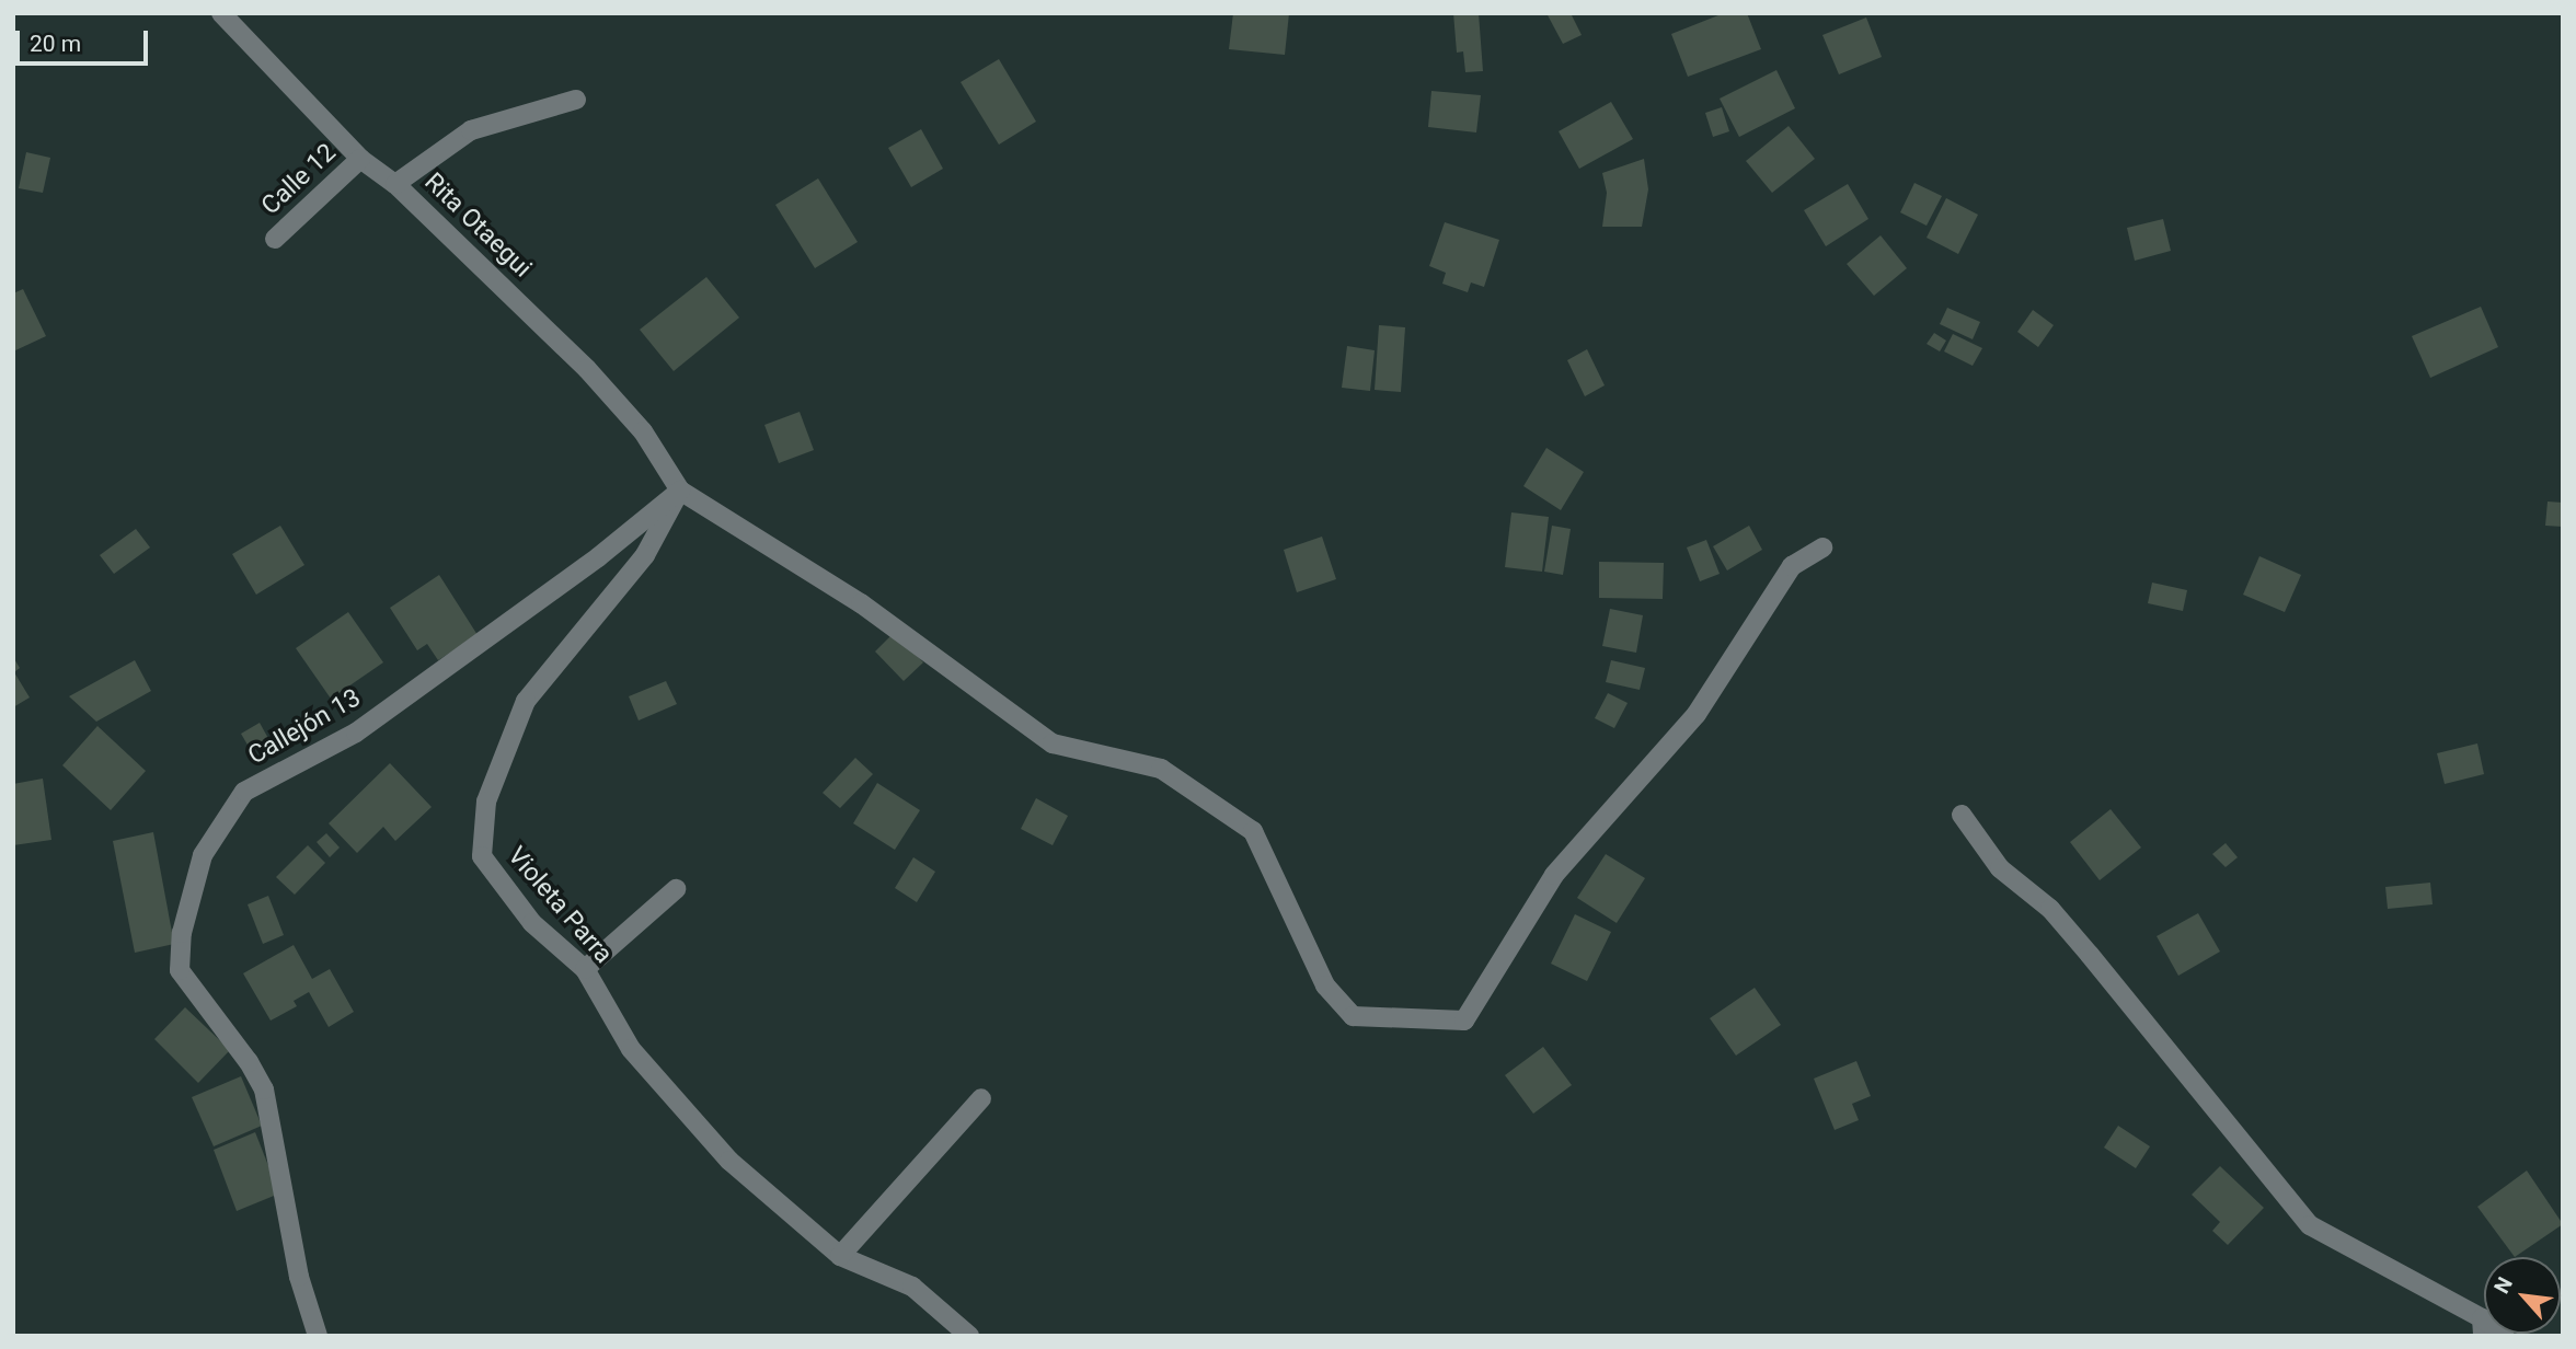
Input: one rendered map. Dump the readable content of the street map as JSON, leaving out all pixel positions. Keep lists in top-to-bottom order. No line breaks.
{"streets":{"street":["Calle 12","Rita Otaegui","Callejón 13","Violeta Parra"]},"crossings":[["Calle 12","Rita Otaegui"],["Rita Otaegui","Callejón 13"],["Rita Otaegui","Violeta Parra"],["Callejón 13","Violeta Parra"]],"scale_bar":"20 m","north":"top left"}
